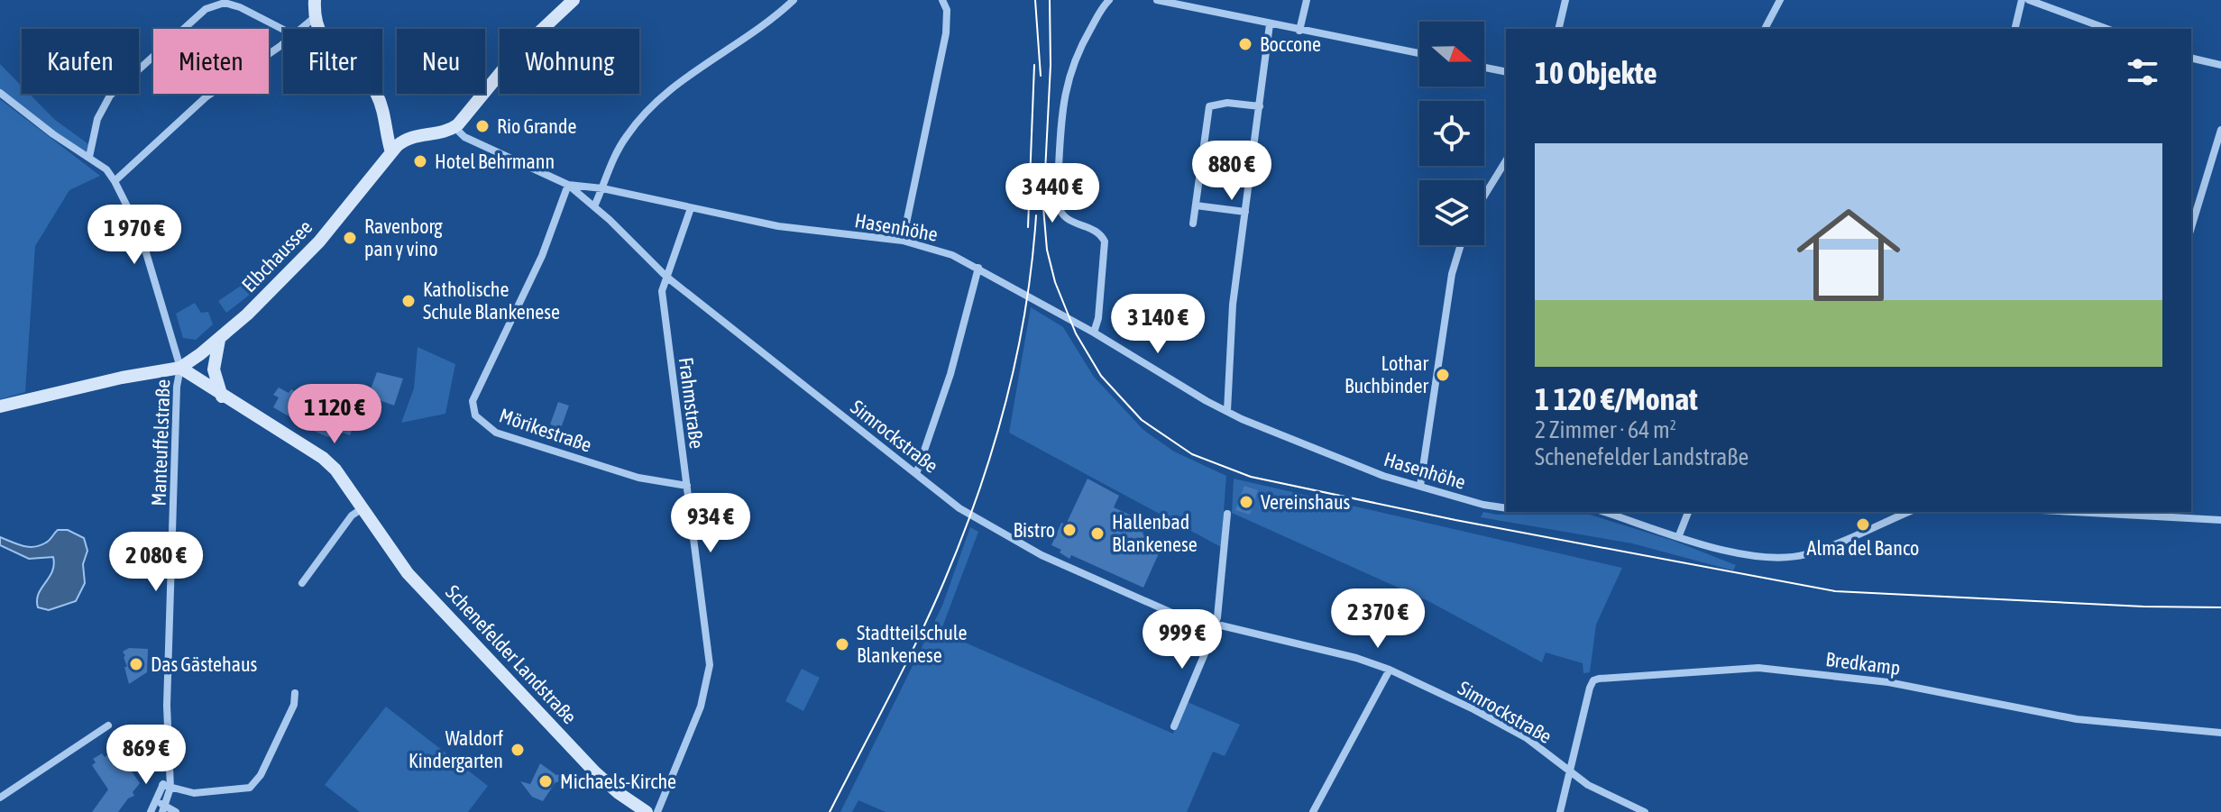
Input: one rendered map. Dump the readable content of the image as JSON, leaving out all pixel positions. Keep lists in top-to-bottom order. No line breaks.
{"streets":{"main road":["Elbchaussee","Schenefelder Landstraße"],"street":["Hasenhöhe","Frahmstraße","Mörikestraße","Simrockstraße","Manteuffelstraße","Bredkamp"]},"crossings":[["Hasenhöhe","Frahmstraße"],["Hasenhöhe","Mörikestraße"],["Hasenhöhe","Simrockstraße"],["Elbchaussee","Manteuffelstraße"],["Elbchaussee","Schenefelder Landstraße"],["Frahmstraße","Mörikestraße"],["Frahmstraße","Simrockstraße"],["Mörikestraße","Simrockstraße"],["Simrockstraße","Bredkamp"],["Manteuffelstraße","Schenefelder Landstraße"]],"places":["Boccone","Rio Grande","Hotel Behrmann","Ravenborg pan y vino","Katholische Schule Blankenese","Lothar Buchbinder","Vereinshaus","Alma del Banco","Bistro","Hallenbad Blankenese","Stadtteilschule Blankenese","Das Gästehaus","Waldorf Kindergarten","Michaels-Kirche"],"north":"right","page":{"chip":["Kaufen","Mieten","Filter","Neu","Wohnung"],"heading":"10 Objekte","list":[{"name":"1 120 €/Monat","note":"2 Zimmer · 64 m² · Schenefelder Landstraße"}],"price":["880 €","3 440 €","1 970 €","3 140 €","1 120 €","934 €","2 080 €","2 370 €","999 €","869 €"]}}
